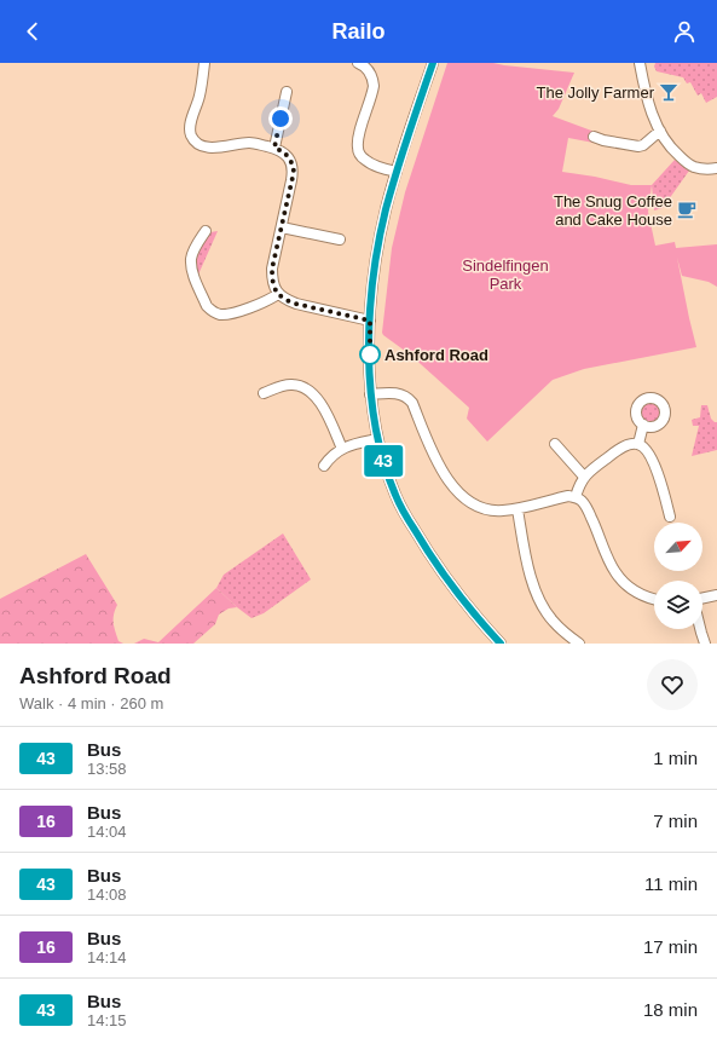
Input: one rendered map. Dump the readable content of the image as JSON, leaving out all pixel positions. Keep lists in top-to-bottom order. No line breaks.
{"parks":["Sindelfingen Park"],"places":{"bar":["The Jolly Farmer"],"cafe":["The Snug Coffee and Cake House"],"other":["Ashford Road"]},"lines":["bus line 43"],"north":"top right","page":{"header":"Railo","on_map":"43","heading":["Ashford Road","Walk · 4 min · 260 m"],"list":[{"mark":"43","name":"Bus","note":"13:58","value":"1 min"},{"mark":"16","name":"Bus","note":"14:04","value":"7 min"},{"mark":"43","name":"Bus","note":"14:08","value":"11 min"},{"mark":"16","name":"Bus","note":"14:14","value":"17 min"},{"mark":"43","name":"Bus","note":"14:15","value":"18 min"}]}}
